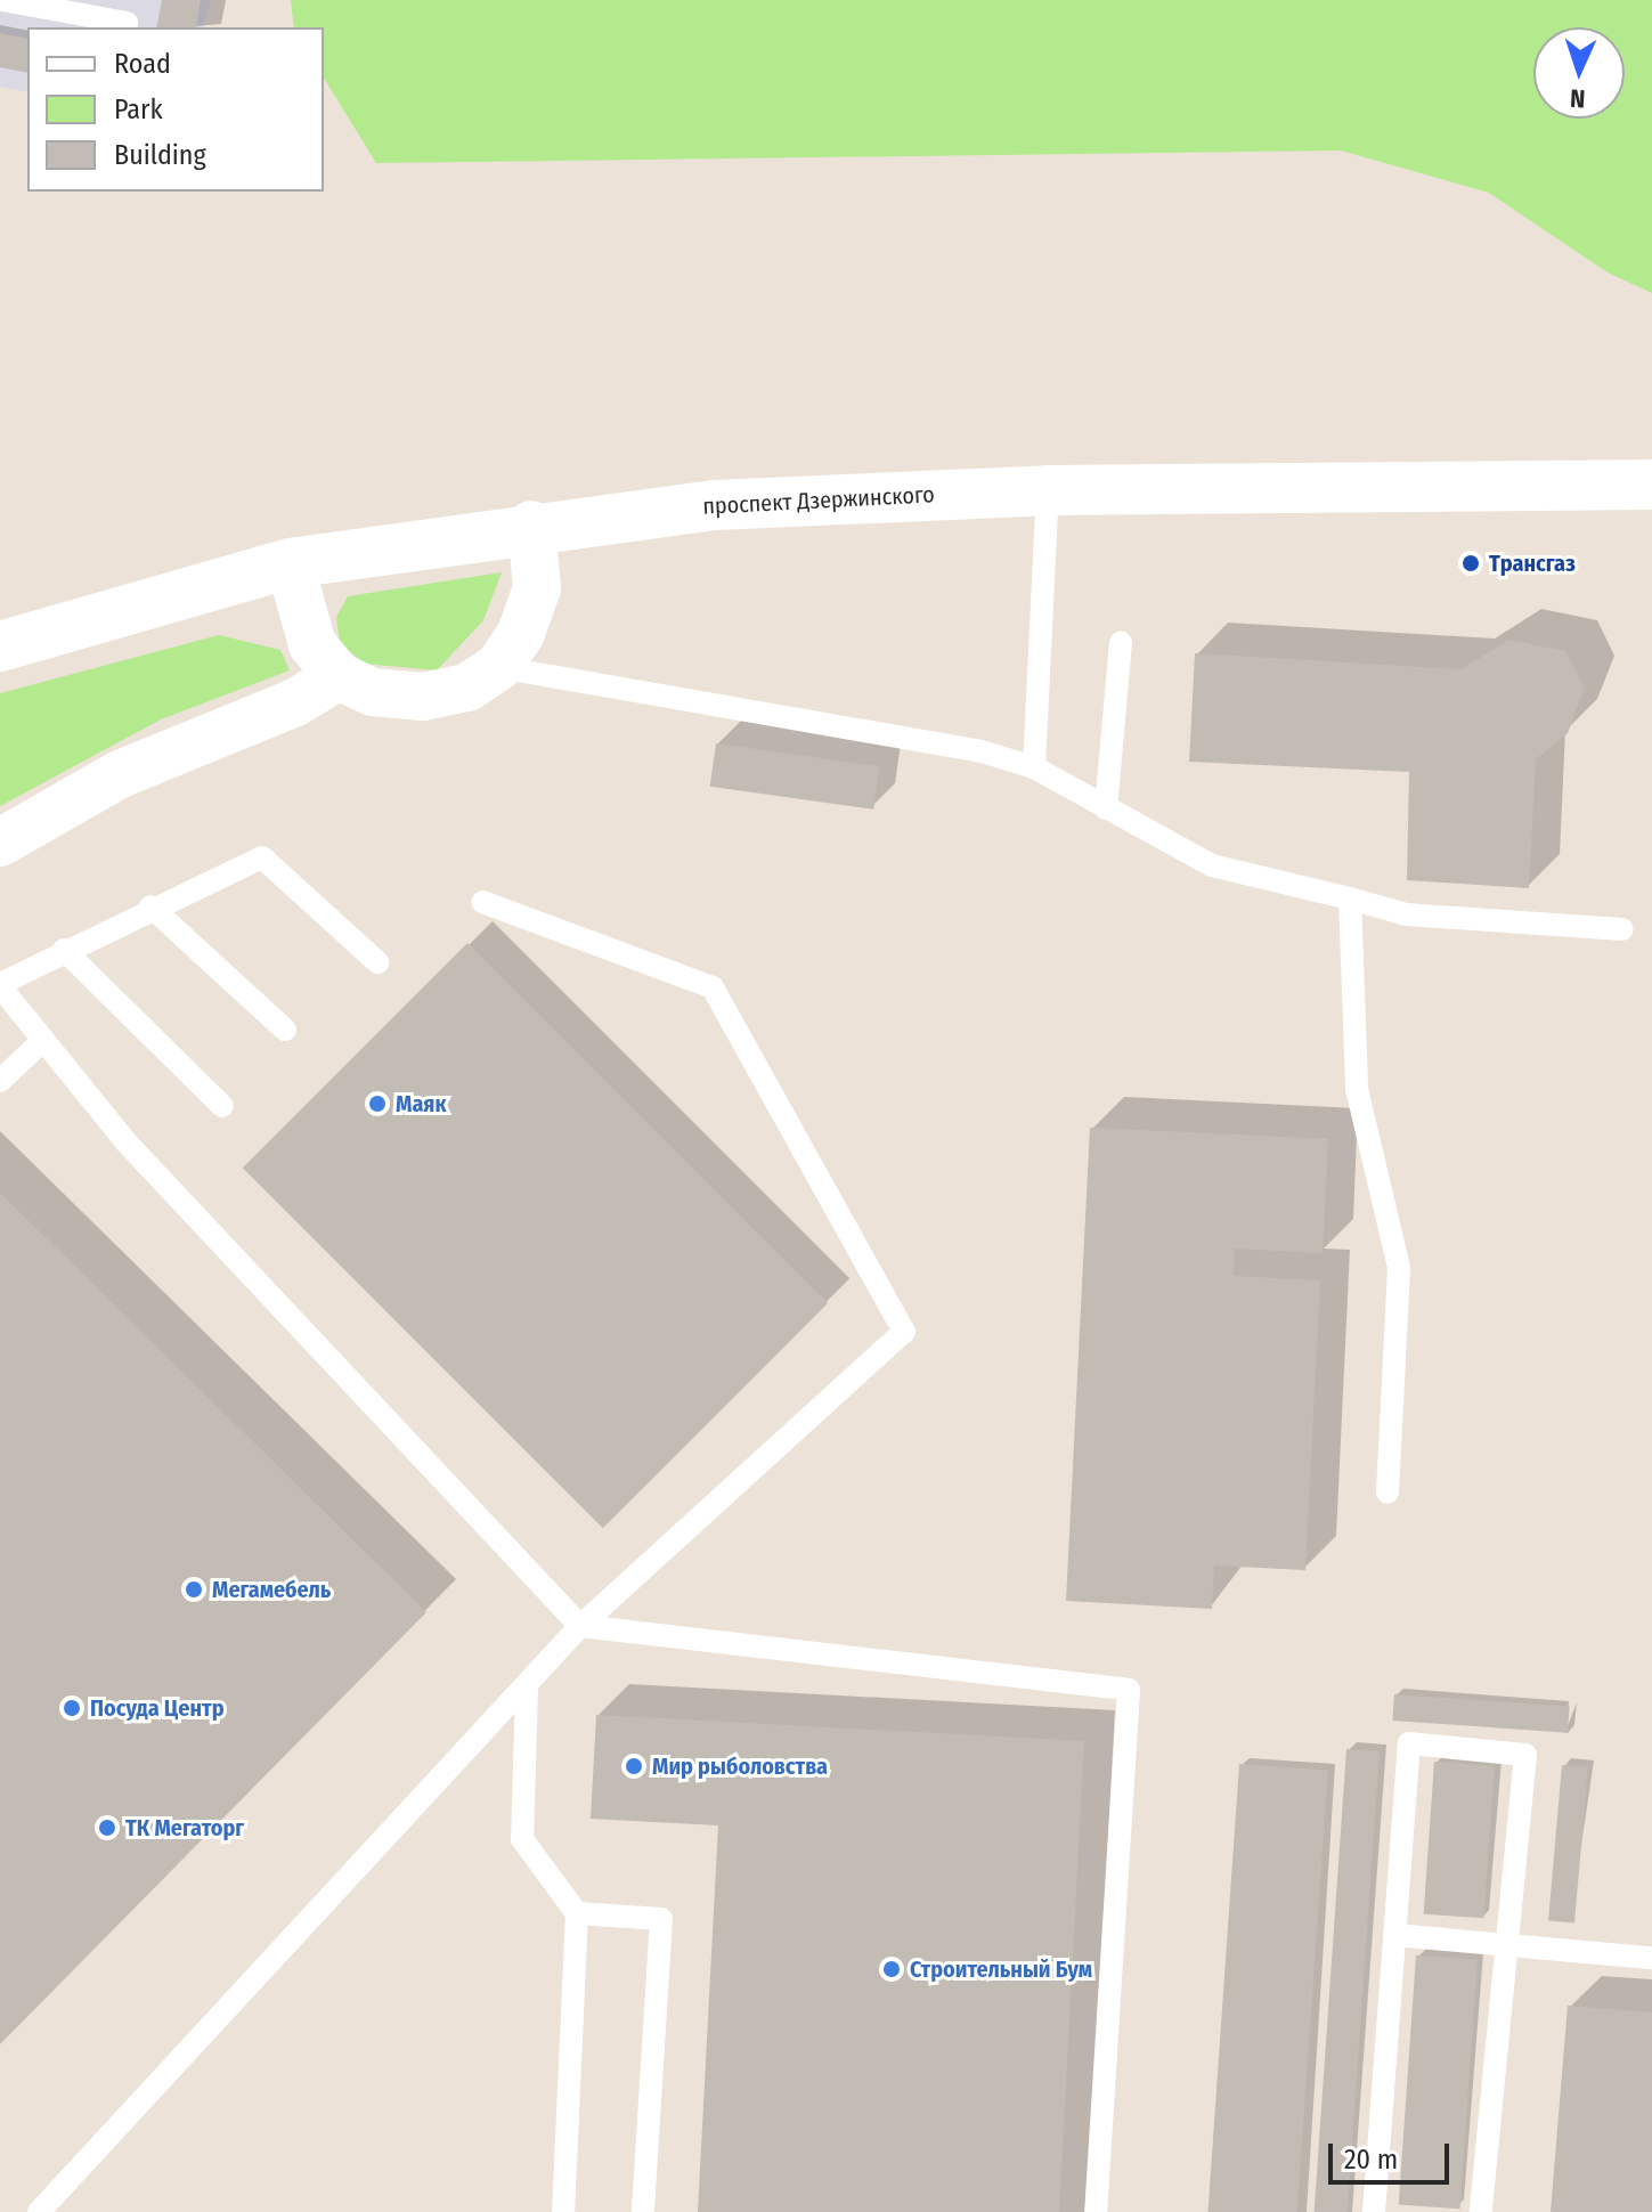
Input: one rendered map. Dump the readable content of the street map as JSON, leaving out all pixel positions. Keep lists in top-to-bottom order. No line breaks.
{"streets":{"main road":["проспект Дзержинского"]},"places":["Трансгаз","Маяк","Мегамебель","Посуда Центр","Мир рыболовства","ТК Мегаторг","Строительный Бум"],"legend":["Road","Park","Building"],"scale_bar":"20 m","north":"bottom"}
